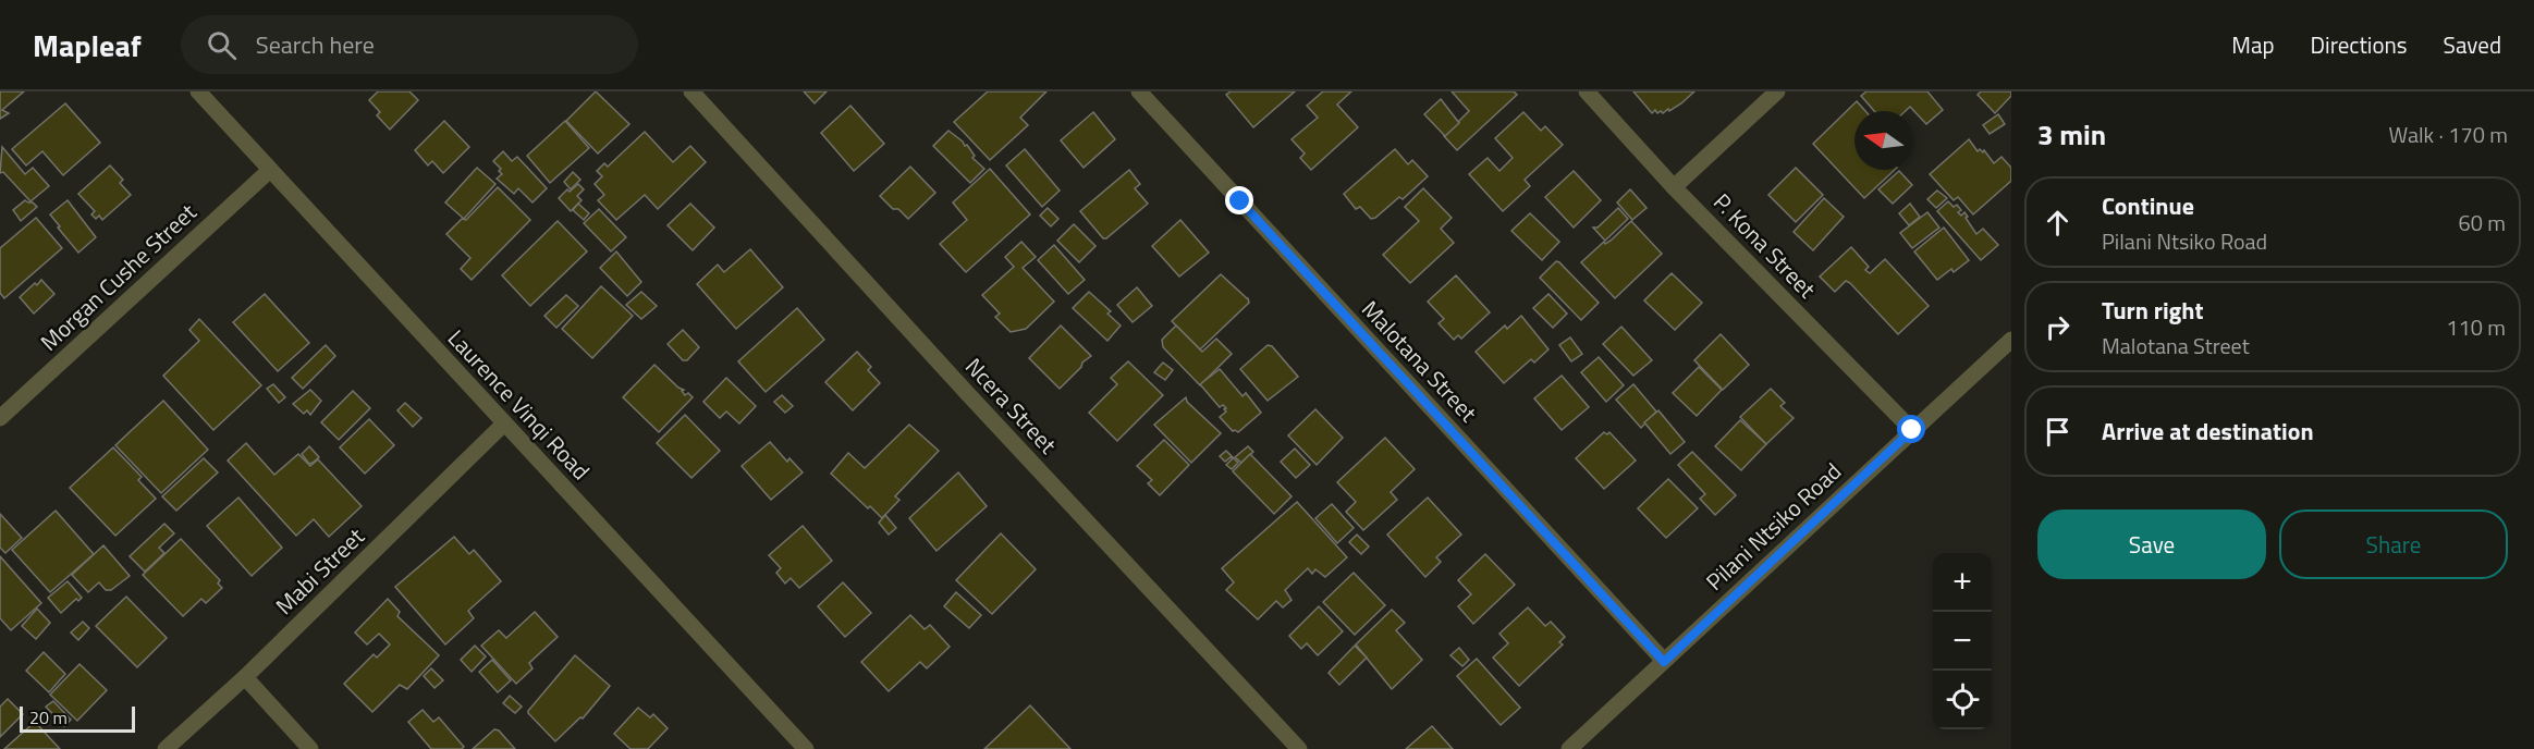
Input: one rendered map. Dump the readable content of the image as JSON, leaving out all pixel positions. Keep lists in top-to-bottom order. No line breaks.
{"streets":{"street":["P. Kona Street","Morgan Cushe Street","Malotana Street","Laurence Vinqi Road","Ncera Street","Pilani Ntsiko Road","Mabi Street"]},"crossings":[["P. Kona Street","Pilani Ntsiko Road"],["Morgan Cushe Street","Laurence Vinqi Road"],["Malotana Street","Pilani Ntsiko Road"],["Laurence Vinqi Road","Mabi Street"]],"scale_bar":"20 m","north":"left","page":{"header":"Mapleaf","search":"Search here","nav":["Map","Directions","Saved"],"heading":["3 min","Walk · 170 m"],"list":[["Continue","Pilani Ntsiko Road","60 m"],["Turn right","Malotana Street","110 m"],"Arrive at destination"],"buttons":["Save","Share"],"map_buttons":["+","−"],"scale":"20 m"}}
